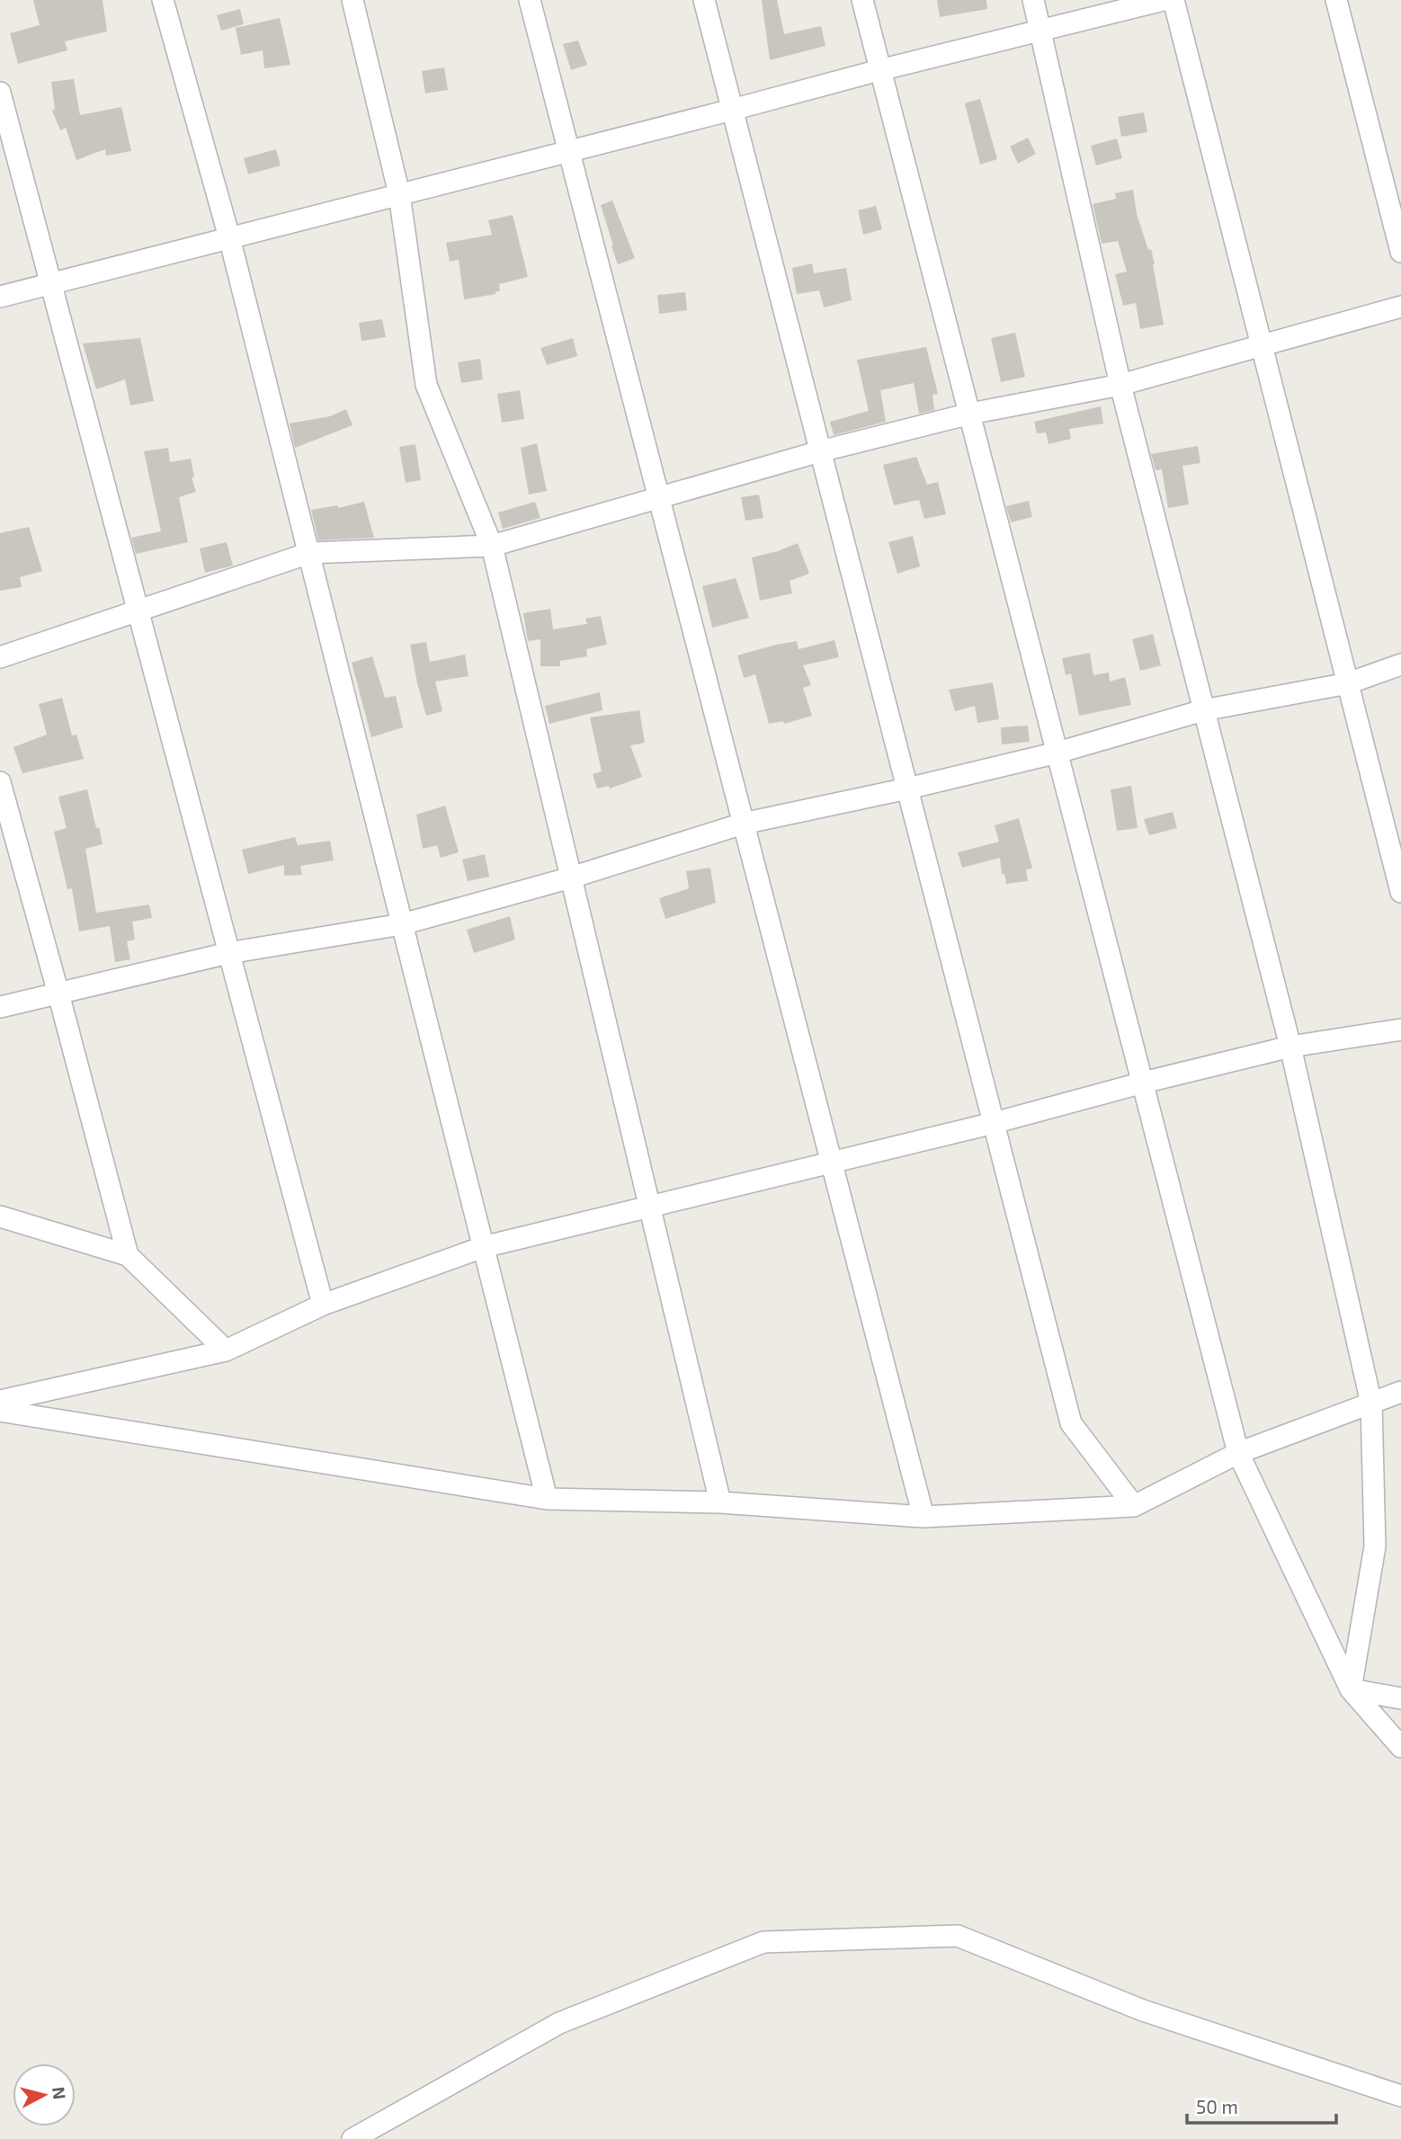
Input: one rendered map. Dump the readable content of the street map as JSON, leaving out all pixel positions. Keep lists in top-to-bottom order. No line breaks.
{"scale_bar":"50 m","north":"right"}
